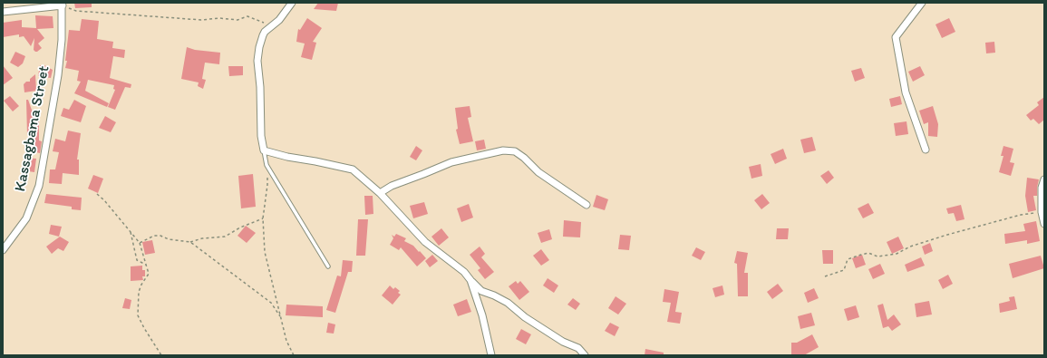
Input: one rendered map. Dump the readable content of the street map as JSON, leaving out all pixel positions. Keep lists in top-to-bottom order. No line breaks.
{"streets":{"street":["Kassagbama Street"]}}
